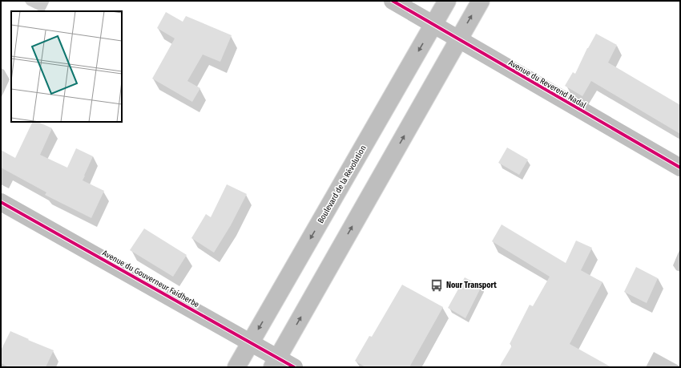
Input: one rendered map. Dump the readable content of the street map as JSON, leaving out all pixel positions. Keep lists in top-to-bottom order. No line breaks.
{"streets":{"main road":["Avenue du Reverend Nadal","Boulevard de la Révolution","Avenue du Gouverneur Faidherbe"]},"crossings":[["Avenue du Reverend Nadal","Boulevard de la Révolution"],["Boulevard de la Révolution","Avenue du Gouverneur Faidherbe"]],"places":{"bus stop":["Nour Transport"]}}
